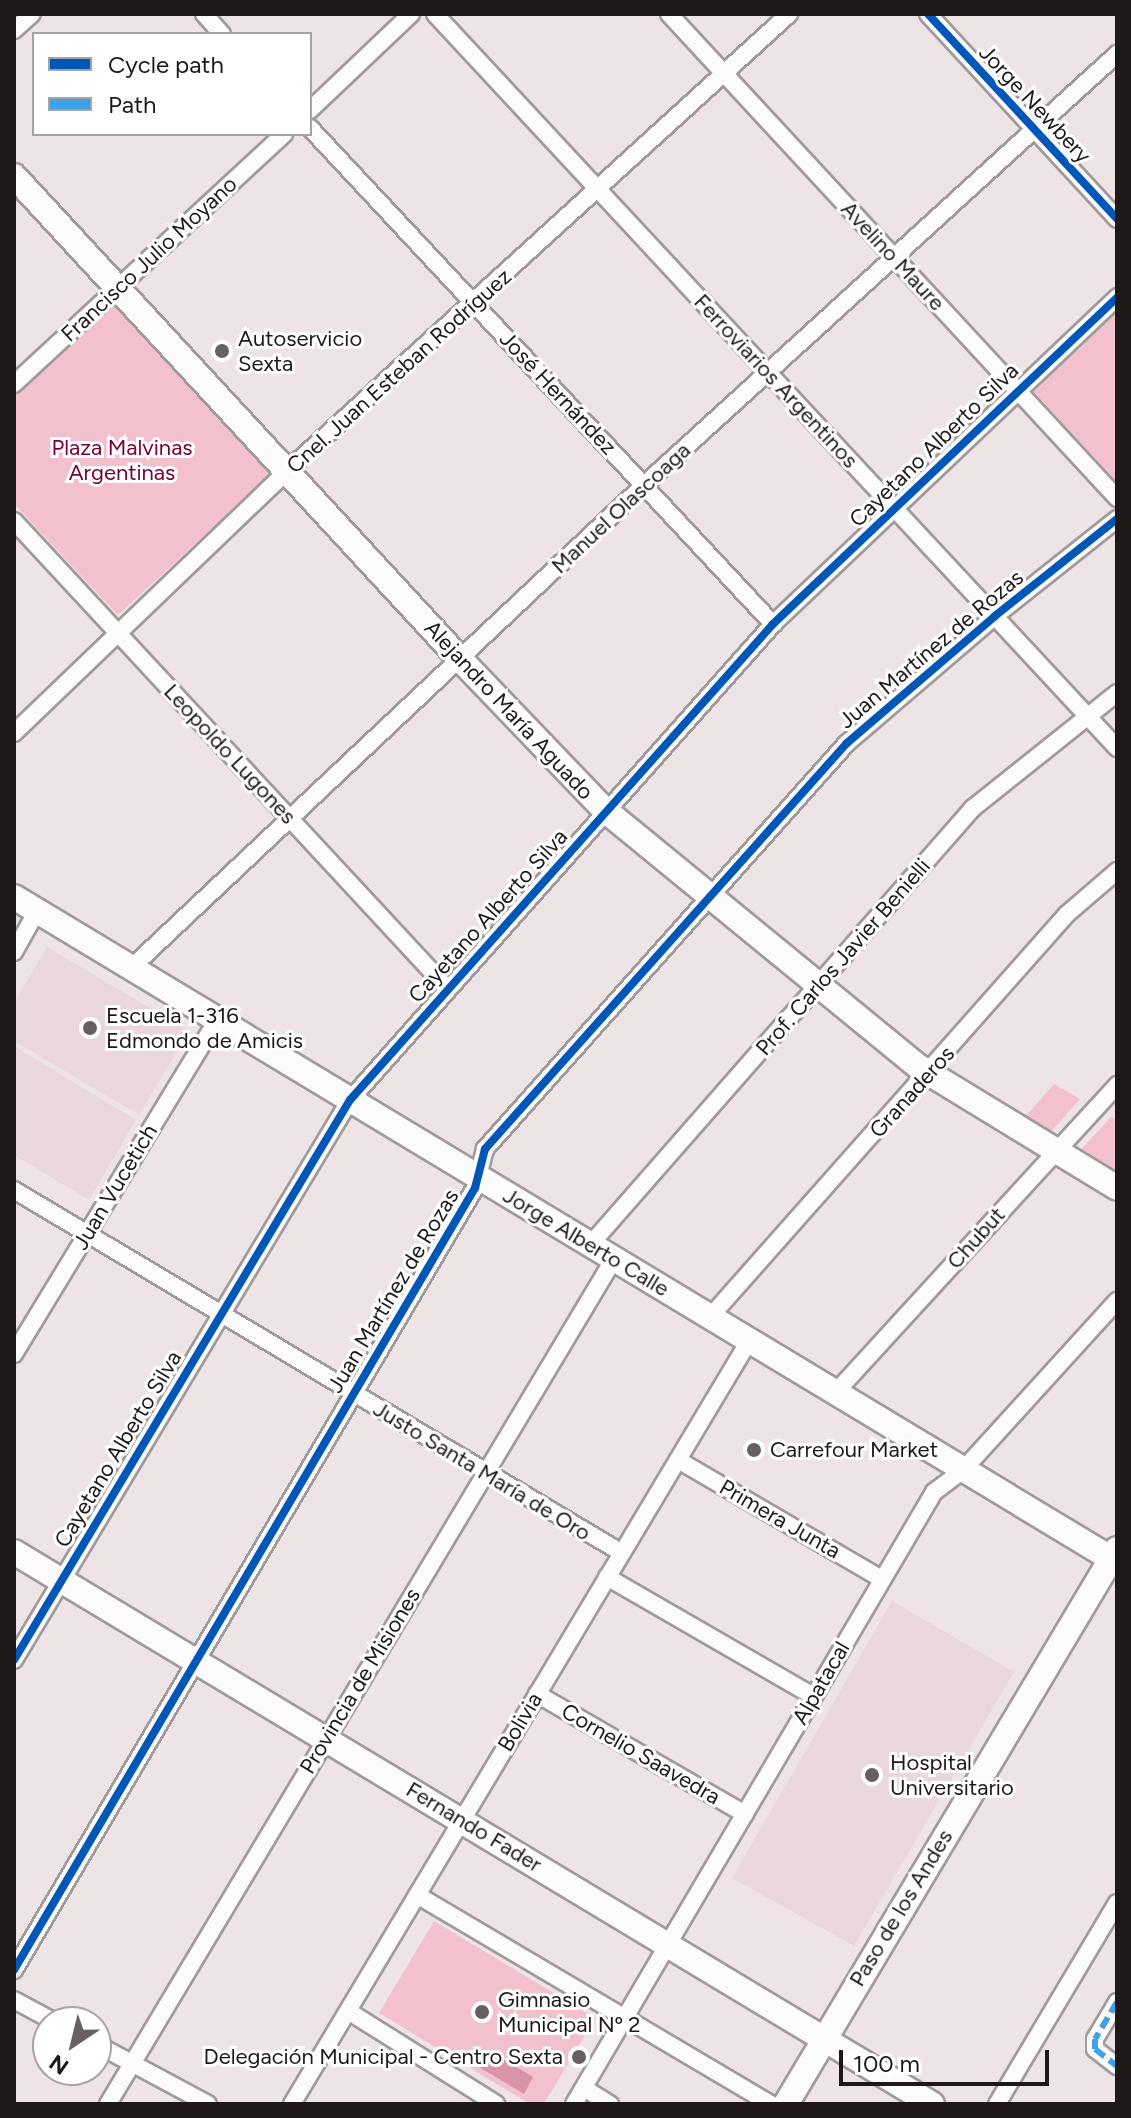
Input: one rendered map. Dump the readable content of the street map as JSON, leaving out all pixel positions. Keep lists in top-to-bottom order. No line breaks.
{"streets":{"street":["Jorge Newbery","Avelino Maure","Francisco Julio Moyano","Cnel. Juan Esteban Rodríguez","Ferroviarios Argentinos","José Hernández","Cayetano Alberto Silva","Manuel Olascoaga","Juan Martínez de Rozas","Alejandro María Aguado","Leopoldo Lugones","Prof. Carlos Javier Benielli","Granaderos","Juan Vucetich","Chubut","Jorge Alberto Calle","Justo Santa María de Oro","Primera Junta","Provincia de Misiones","Alpatacal","Bolivia","Cornelio Saavedra","Fernando Fader","Paso de los Andes"]},"crossings":[["Jorge Newbery","Manuel Olascoaga"],["Avelino Maure","Cnel. Juan Esteban Rodríguez"],["Avelino Maure","Cayetano Alberto Silva"],["Avelino Maure","Manuel Olascoaga"],["Francisco Julio Moyano","Alejandro María Aguado"],["Cnel. Juan Esteban Rodríguez","Ferroviarios Argentinos"],["Cnel. Juan Esteban Rodríguez","José Hernández"],["Cnel. Juan Esteban Rodríguez","Alejandro María Aguado"],["Cnel. Juan Esteban Rodríguez","Leopoldo Lugones"],["Ferroviarios Argentinos","Cayetano Alberto Silva"],["Ferroviarios Argentinos","Manuel Olascoaga"],["Ferroviarios Argentinos","Juan Martínez de Rozas"],["Ferroviarios Argentinos","Prof. Carlos Javier Benielli"],["José Hernández","Cayetano Alberto Silva"],["José Hernández","Manuel Olascoaga"],["Cayetano Alberto Silva","Alejandro María Aguado"],["Cayetano Alberto Silva","Leopoldo Lugones"],["Cayetano Alberto Silva","Jorge Alberto Calle"],["Cayetano Alberto Silva","Justo Santa María de Oro"],["Cayetano Alberto Silva","Fernando Fader"],["Manuel Olascoaga","Alejandro María Aguado"],["Manuel Olascoaga","Leopoldo Lugones"],["Manuel Olascoaga","Jorge Alberto Calle"],["Juan Martínez de Rozas","Alejandro María Aguado"],["Juan Martínez de Rozas","Jorge Alberto Calle"],["Juan Martínez de Rozas","Justo Santa María de Oro"],["Juan Martínez de Rozas","Fernando Fader"],["Alejandro María Aguado","Prof. Carlos Javier Benielli"],["Alejandro María Aguado","Granaderos"],["Alejandro María Aguado","Chubut"],["Prof. Carlos Javier Benielli","Jorge Alberto Calle"],["Granaderos","Jorge Alberto Calle"],["Juan Vucetich","Jorge Alberto Calle"],["Juan Vucetich","Justo Santa María de Oro"],["Chubut","Jorge Alberto Calle"],["Jorge Alberto Calle","Provincia de Misiones"],["Jorge Alberto Calle","Alpatacal"],["Jorge Alberto Calle","Bolivia"],["Jorge Alberto Calle","Paso de los Andes"],["Justo Santa María de Oro","Provincia de Misiones"],["Justo Santa María de Oro","Bolivia"],["Primera Junta","Alpatacal"],["Primera Junta","Bolivia"],["Provincia de Misiones","Fernando Fader"],["Alpatacal","Cornelio Saavedra"],["Alpatacal","Fernando Fader"],["Bolivia","Cornelio Saavedra"],["Bolivia","Fernando Fader"],["Fernando Fader","Paso de los Andes"]],"parks":["Plaza Malvinas Argentinas"],"places":["Autoservicio Sexta","Escuela 1-316 Edmondo de Amicis","Carrefour Market","Hospital Universitario","Gimnasio Municipal Nº 2","Delegación Municipal - Centro Sexta"],"legend":["Cycle path","Path"],"scale_bar":"100 m","north":"bottom left"}
